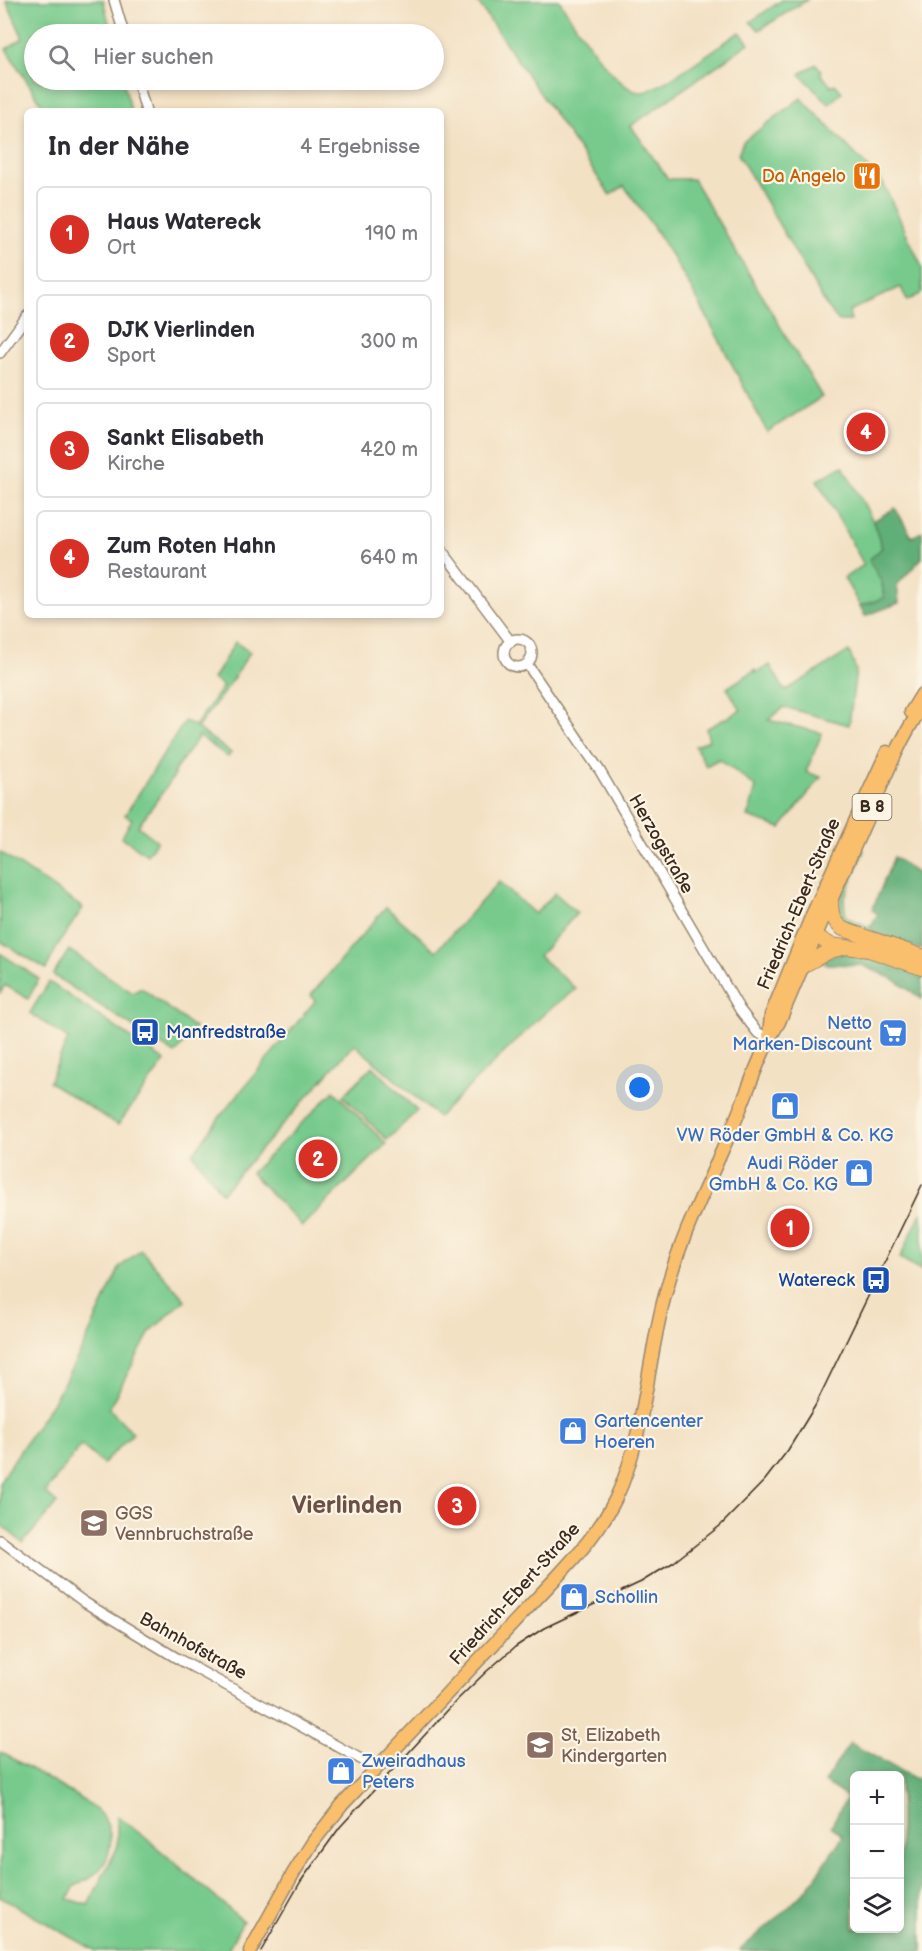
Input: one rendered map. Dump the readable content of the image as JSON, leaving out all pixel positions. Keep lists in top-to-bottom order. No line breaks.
{"streets":{"main road":["B 8","Friedrich-Ebert-Straße"],"street":["Herzogstraße","Bahnhofstraße"]},"crossings":[["Herzogstraße","Friedrich-Ebert-Straße"],["Friedrich-Ebert-Straße","Bahnhofstraße"]],"districts":["Vierlinden"],"places":{"restaurant":["Da Angelo"],"bus stop":["Manfredstraße","Watereck"],"supermarket":["Netto Marken-Discount"],"shop":["VW Röder GmbH & Co. KG","Audi Röder GmbH & Co. KG","Gartencenter Hoeren","Schollin","Zweiradhaus Peters"],"school or university":["GGS Vennbruchstraße","St, Elizabeth Kindergarten"]},"page":{"search":"Hier suchen","heading":["In der Nähe","4 Ergebnisse"],"list":[{"mark":"1","name":"Haus Watereck","note":"Ort","value":"190 m"},{"mark":"2","name":"DJK Vierlinden","note":"Sport","value":"300 m"},{"mark":"3","name":"Sankt Elisabeth","note":"Kirche","value":"420 m"},{"mark":"4","name":"Zum Roten Hahn","note":"Restaurant","value":"640 m"}],"pins":["4","2","1","3"],"map_buttons":["+","−"]}}
